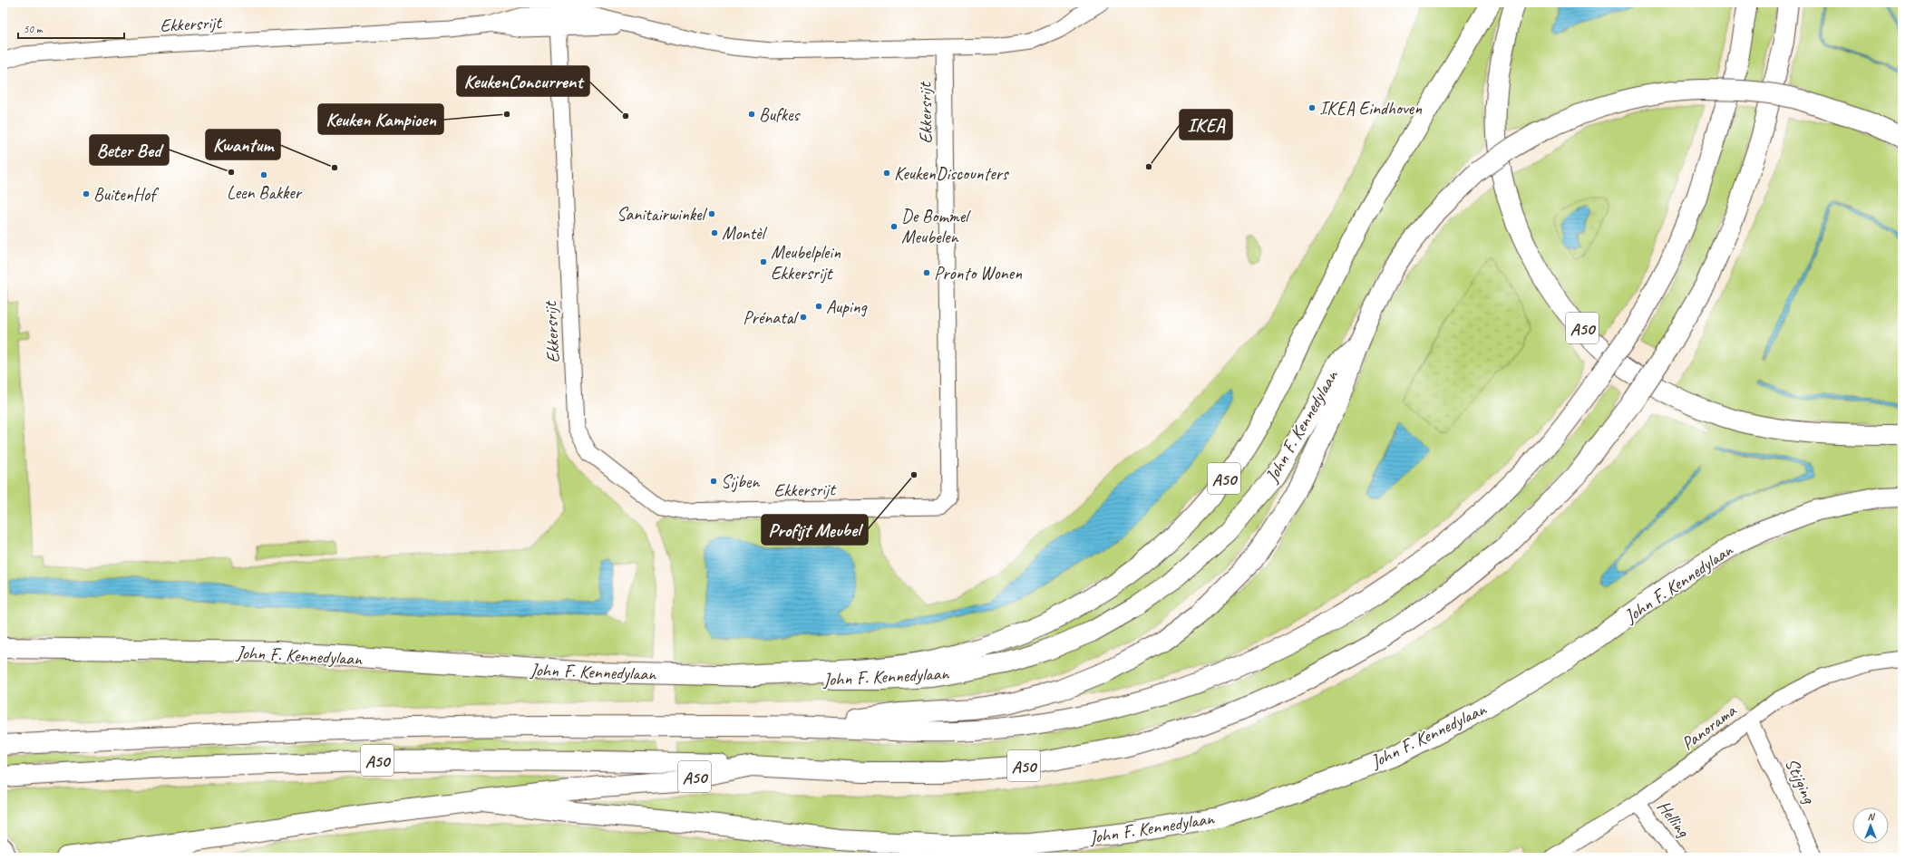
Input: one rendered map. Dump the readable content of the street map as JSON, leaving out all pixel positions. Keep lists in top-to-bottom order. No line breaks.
{"streets":{"highway":["A50","John F. Kennedylaan"],"street":["Ekkersrijt","Panorama","Stijging","Helling"]},"crossings":[["A50","John F. Kennedylaan"],["Panorama","Stijging"],["Panorama","Helling"]],"places":["IKEA Eindhoven","Keuken Kampioen","Bufkes","KeukenConcurrent","IKEA","Kwantum","Beter Bed","KeukenDiscounters","Leen Bakker","BuitenHof","Sanitairwinkel","De Bommel Meubelen","Montèl","Meubelplein Ekkersrijt","Pronto Wonen","Auping","Prénatal","Profijt Meubel","Sijben"],"scale_bar":"50 m","north":"top"}
